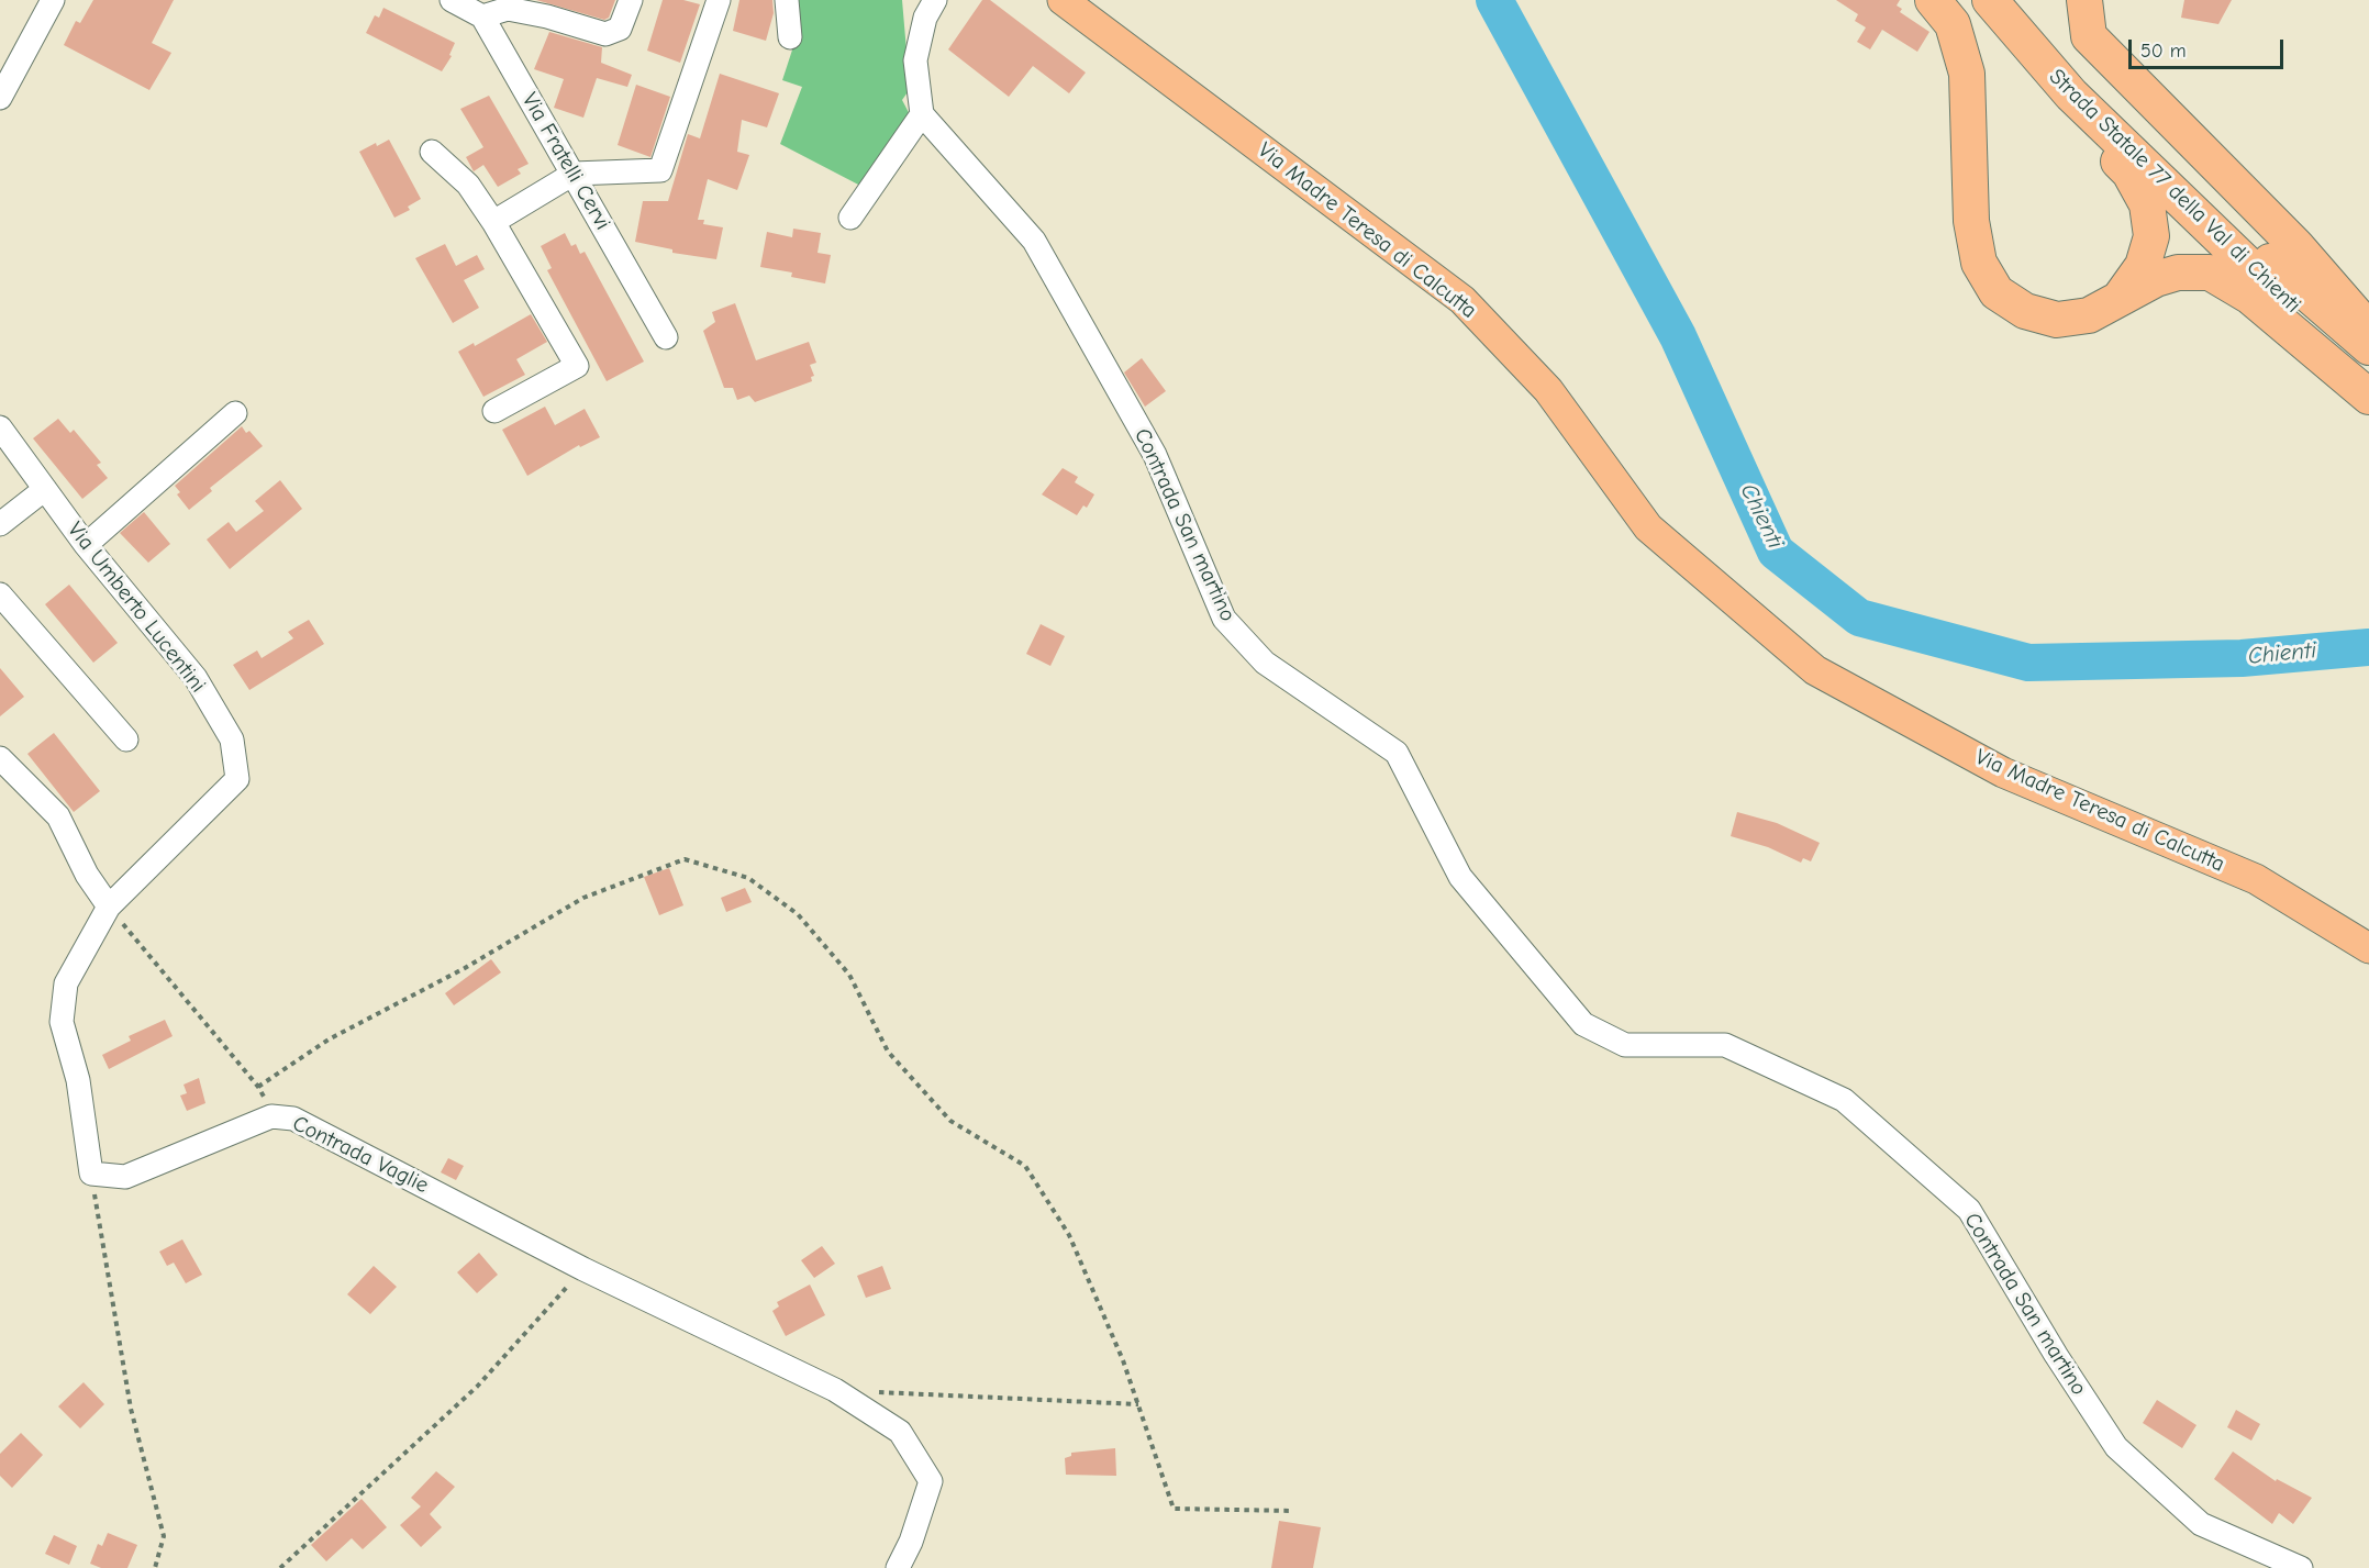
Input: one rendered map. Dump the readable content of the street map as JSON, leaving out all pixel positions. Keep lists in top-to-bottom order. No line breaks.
{"streets":{"highway":["Strada Statale 77 della Val di Chienti"],"main road":["Via Madre Teresa di Calcutta"],"street":["Via Fratelli Cervi","Contrada San martino","Via Umberto Lucentini","Contrada Vaglie"]},"water":["Chienti"],"scale_bar":"50 m"}
